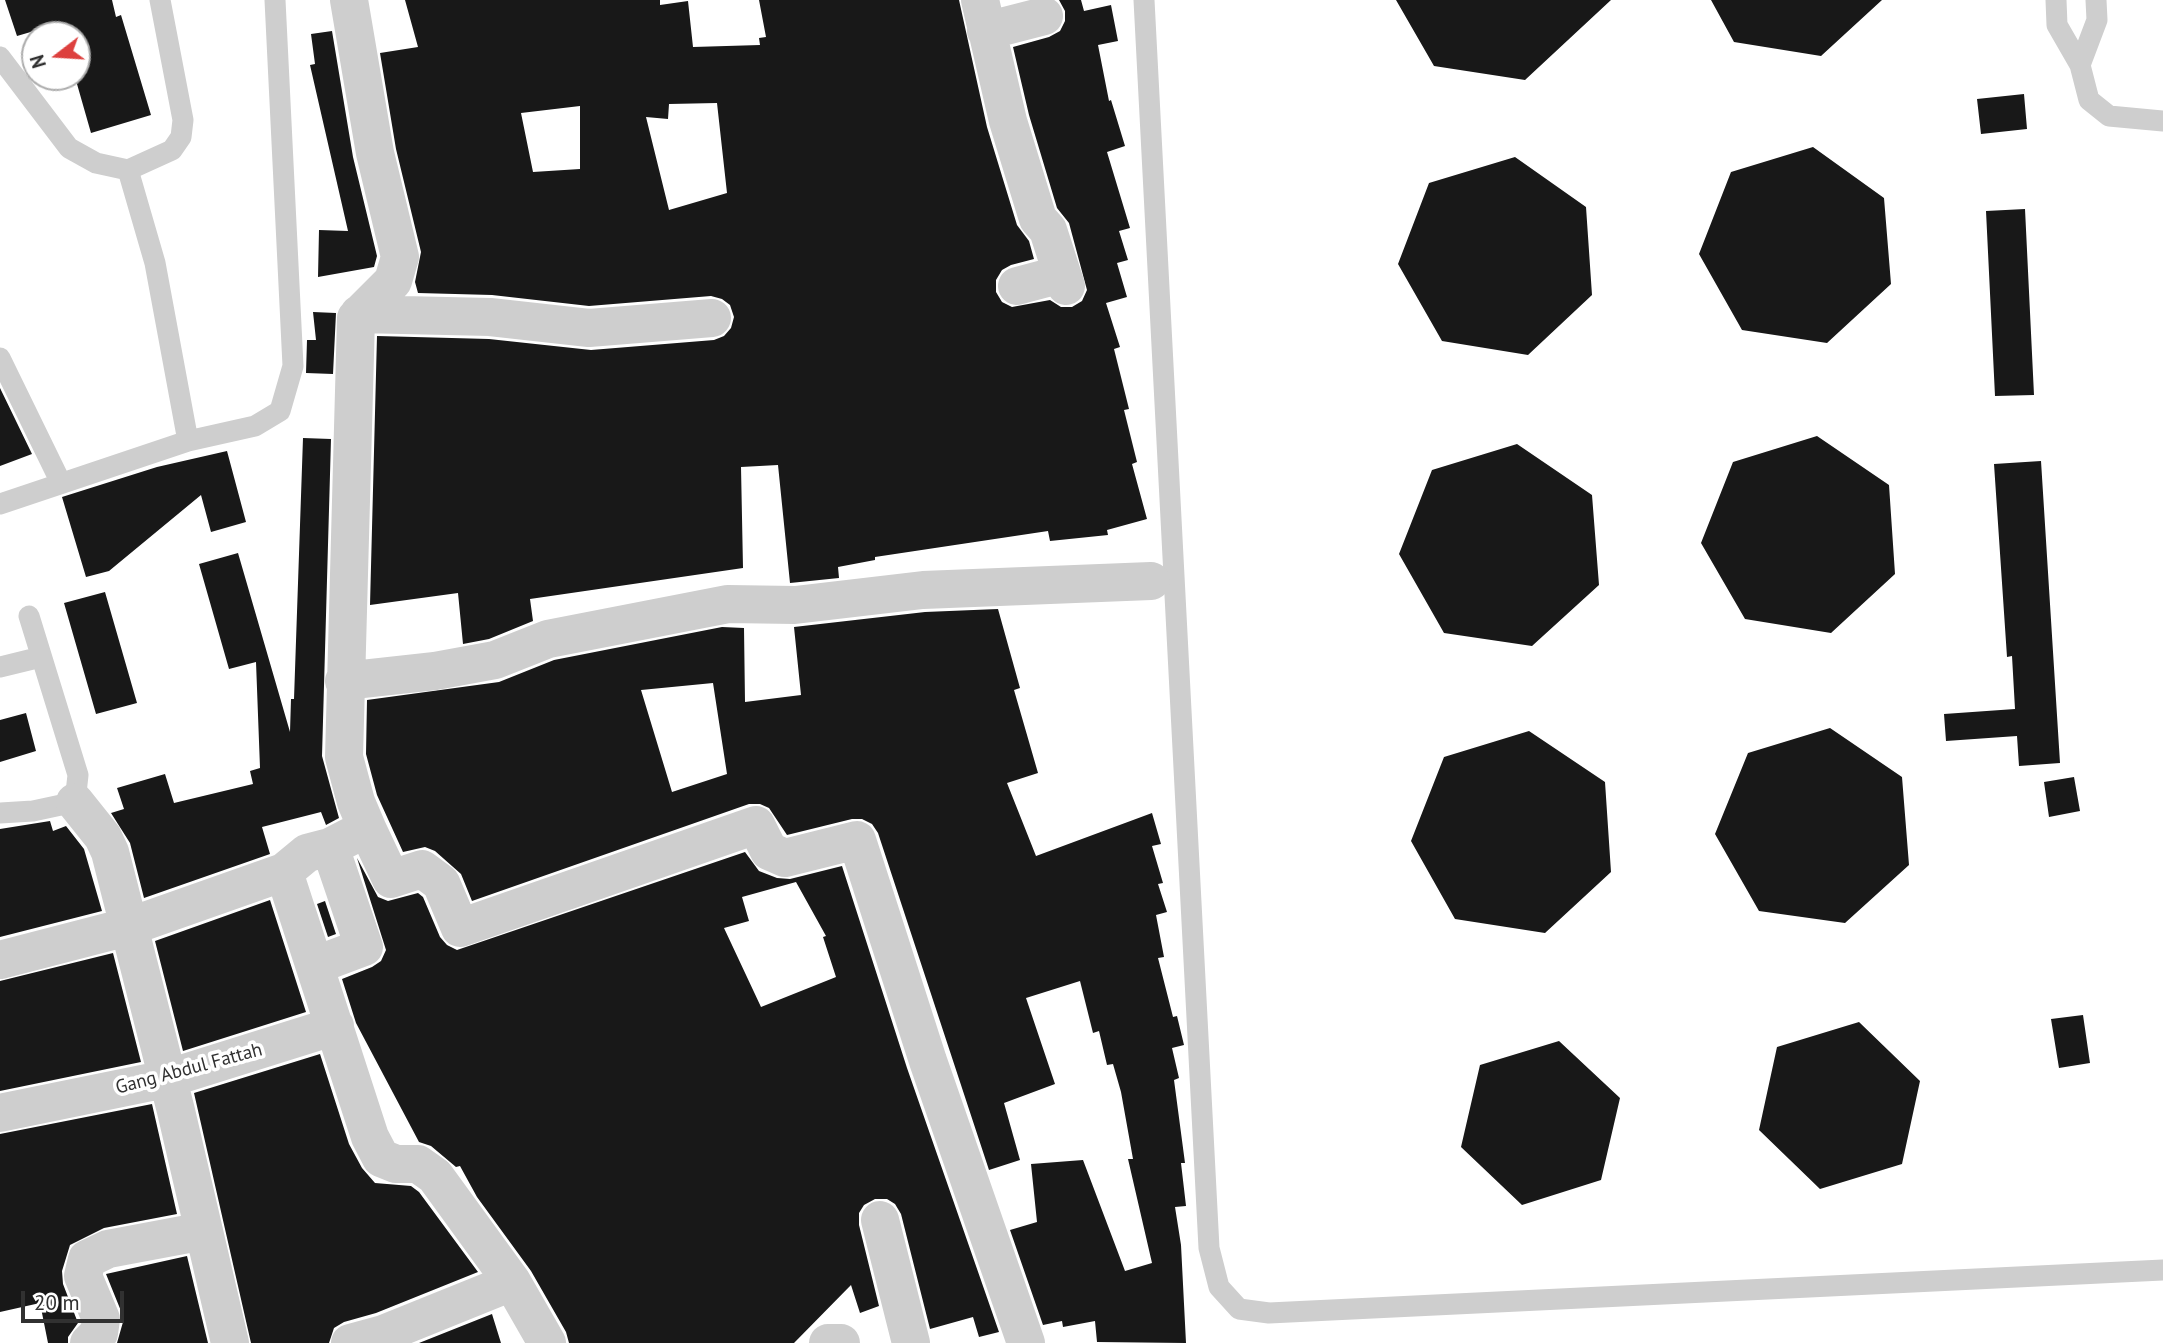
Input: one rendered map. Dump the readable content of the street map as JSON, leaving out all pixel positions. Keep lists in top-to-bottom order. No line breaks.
{"streets":{"street":["Gang Abdul Fattah"]},"scale_bar":"20 m","north":"left"}
